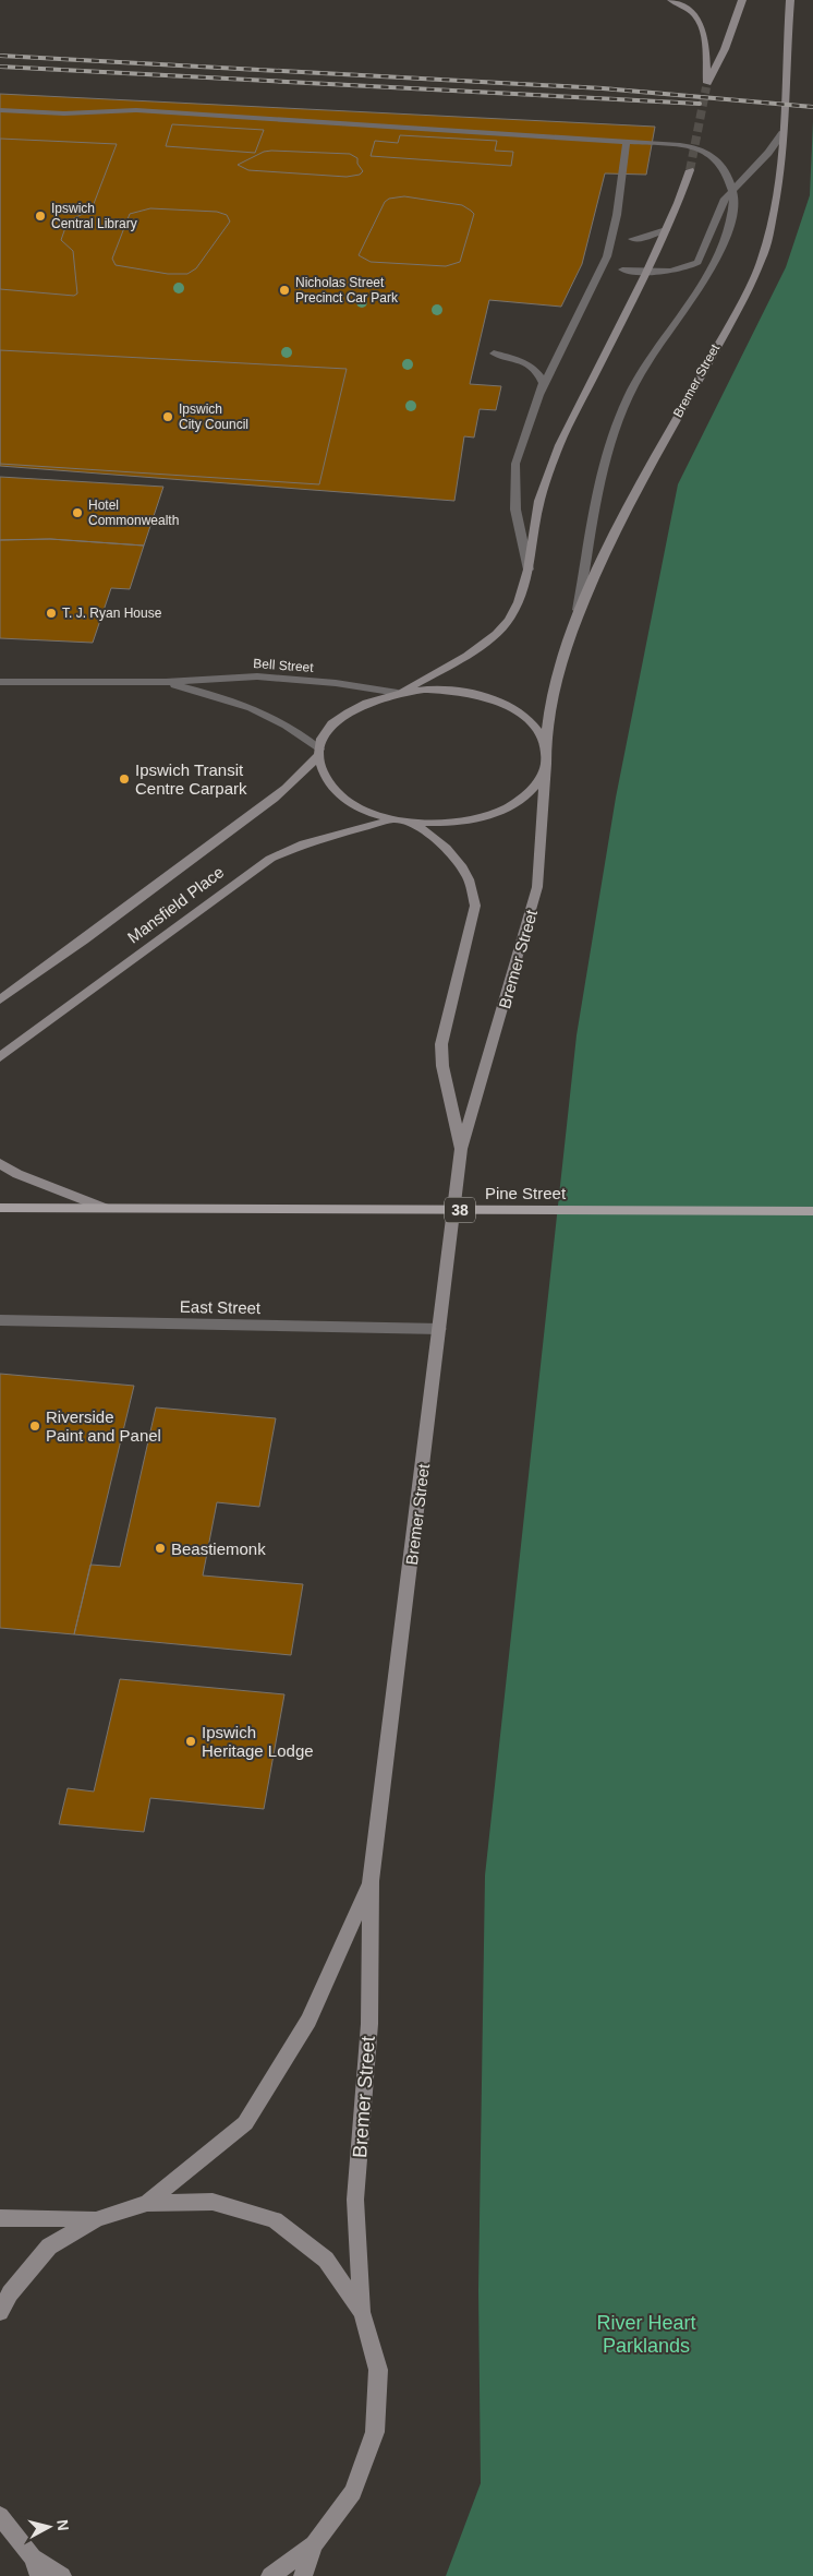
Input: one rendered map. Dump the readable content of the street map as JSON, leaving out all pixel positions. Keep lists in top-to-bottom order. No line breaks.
{"streets":{"main road":["Pine Street","38"],"street":["Bremer Street","Bell Street","Mansfield Place","East Street"]},"crossings":[["Bremer Street","Bell Street"],["Bremer Street","Mansfield Place"],["Bremer Street","East Street"],["Bell Street","Mansfield Place"],["Pine Street","38"]],"parks":["River Heart Parklands"],"places":["Ipswich Central Library","Nicholas Street Precinct Car Park","Ipswich City Council","Hotel Commonwealth","T. J. Ryan House","Ipswich Transit Centre Carpark","Riverside Paint and Panel","Beastiemonk","Ipswich Heritage Lodge"],"north":"right"}
